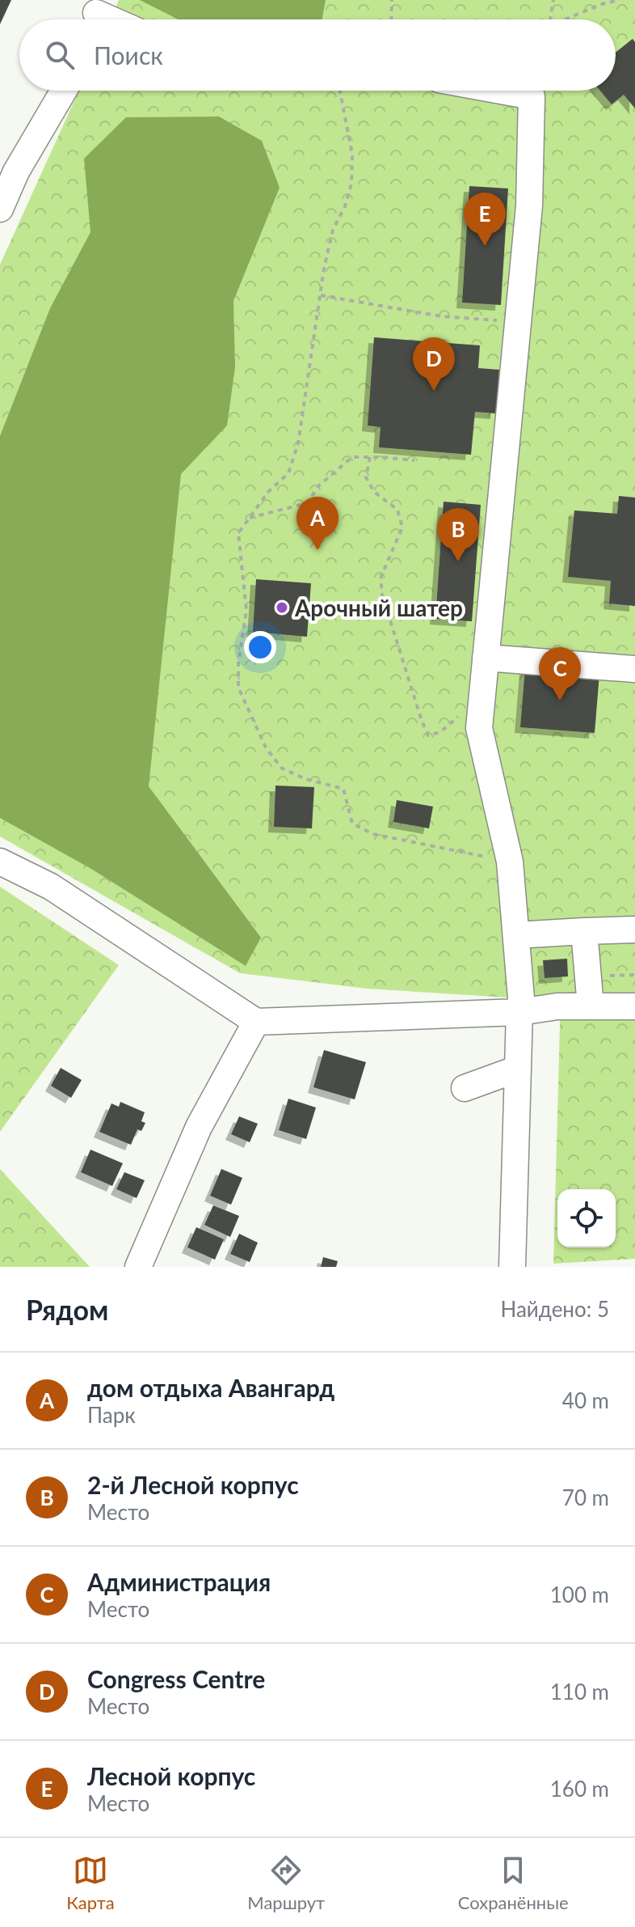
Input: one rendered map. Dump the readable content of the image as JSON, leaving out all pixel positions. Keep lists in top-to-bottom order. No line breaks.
{"places":["Арочный шатер"],"page":{"search":"Поиск","pins":["E","D","A","B","C"],"heading":["Рядом","Найдено: 5"],"list":[{"mark":"A","name":"дом отдыха Авангард","note":"Парк","value":"40 m"},{"mark":"B","name":"2-й Лесной корпус","note":"Место","value":"70 m"},{"mark":"C","name":"Администрация","note":"Место","value":"100 m"},{"mark":"D","name":"Congress Centre","note":"Место","value":"110 m"},{"mark":"E","name":"Лесной корпус","note":"Место","value":"160 m"}],"nav":["Карта","Маршрут","Сохранённые"]}}
